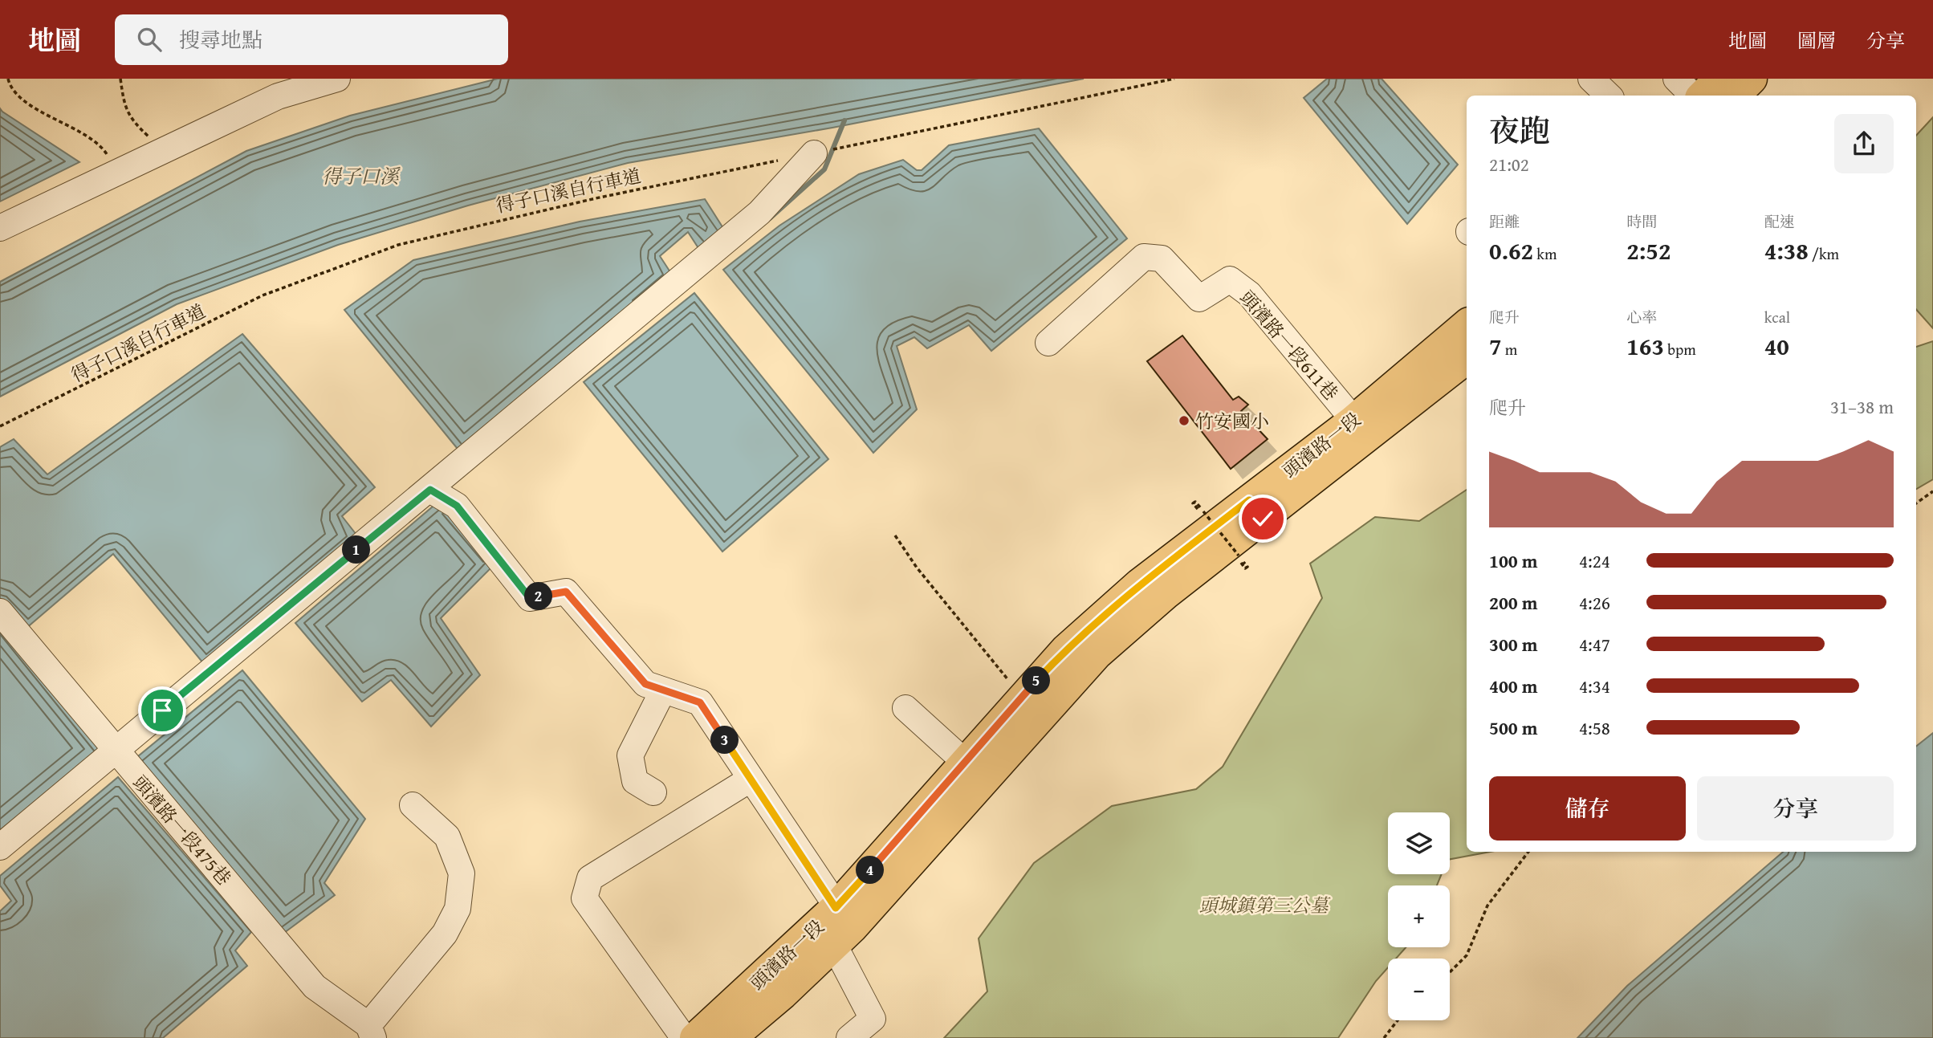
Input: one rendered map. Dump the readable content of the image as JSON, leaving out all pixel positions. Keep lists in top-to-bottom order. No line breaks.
{"streets":{"main road":["頭濱路一段"],"lane":["頭濱路一段611巷","頭濱路一段475巷"],"path":["得子口溪自行車道"]},"crossings":[["頭濱路一段611巷","頭濱路一段"]],"water":["得子口溪"],"parks":["頭城鎮第三公墓"],"places":["竹安國小"],"page":{"header":"地圖","search":"搜尋地點","nav":["地圖","圖層","分享"],"heading":["夜跑","21:02"],"stats":[["距離","0.62 km"],["時間","2:52"],["配速","4:38 /km"],["爬升","7 m"],["心率","163 bpm"],["kcal","40"]],"chart":["爬升","31–38 m"],"pins":["1","2","5","3","4"],"list":[{"name":"100 m","note":"4:24"},{"name":"200 m","note":"4:26"},{"name":"300 m","note":"4:47"},{"name":"400 m","note":"4:34"},{"name":"500 m","note":"4:58"}],"buttons":["儲存","分享"],"map_buttons":["+","−"]}}
